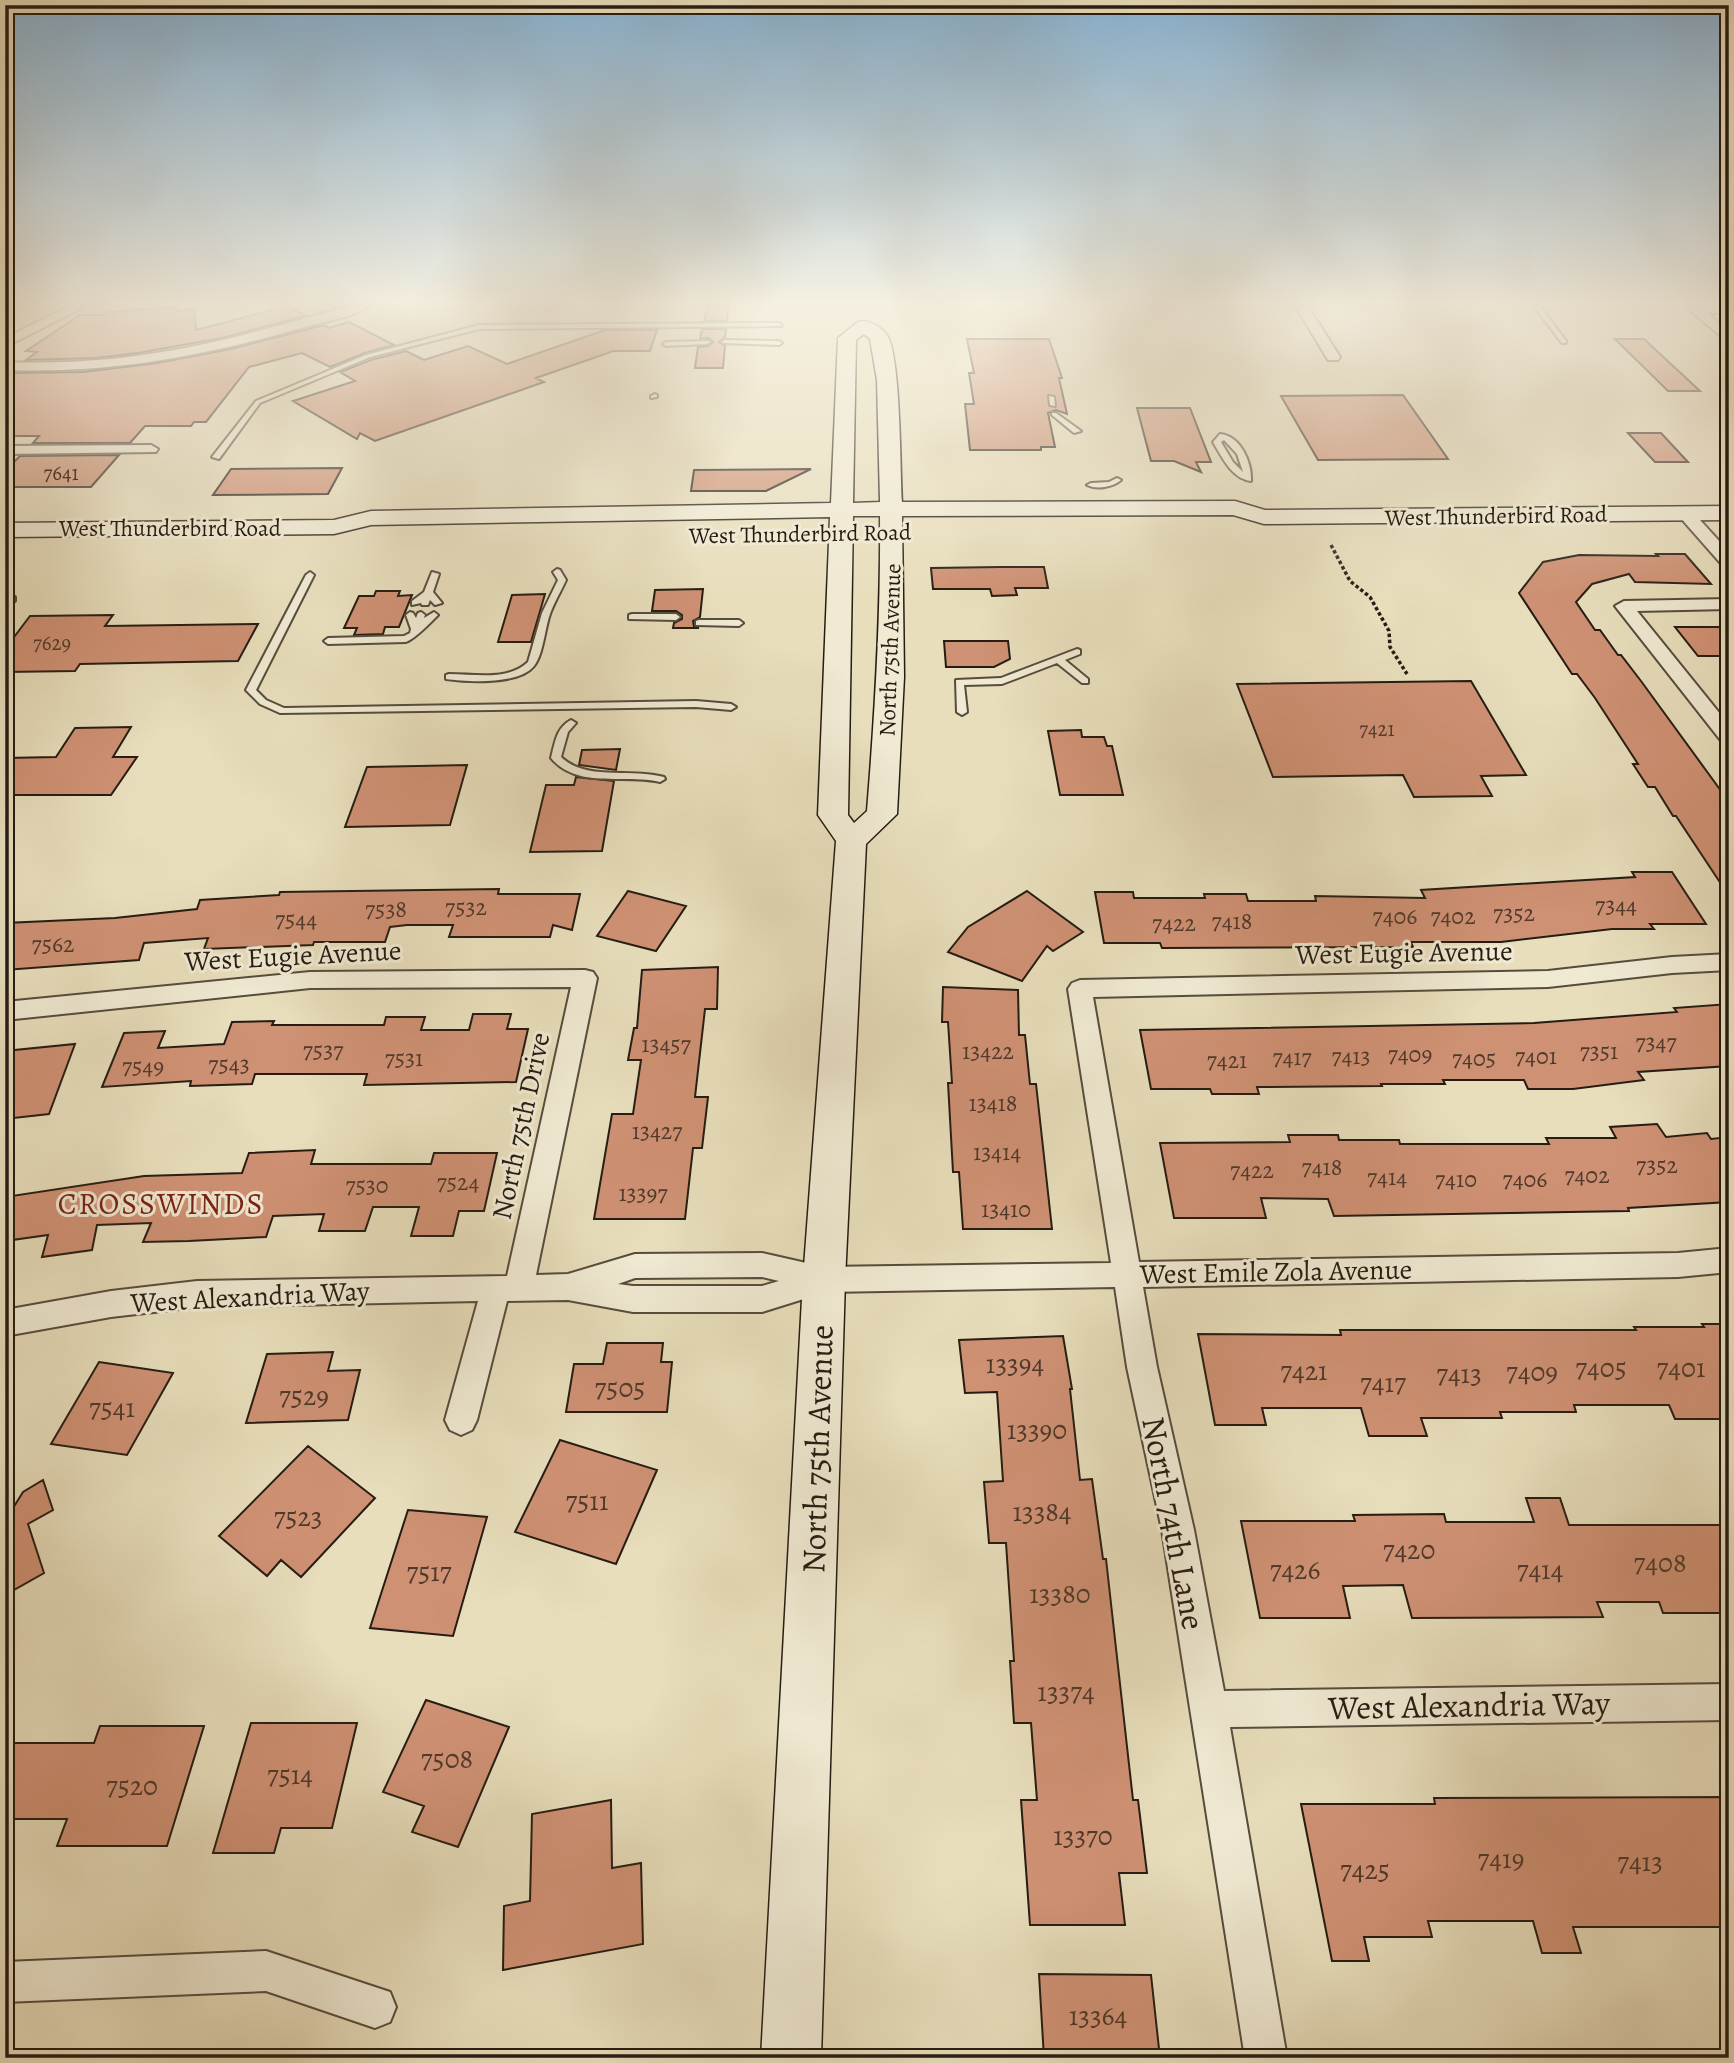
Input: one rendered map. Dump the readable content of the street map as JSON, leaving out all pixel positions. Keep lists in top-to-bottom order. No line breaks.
{"streets":{"main road":["West Thunderbird Road","North 75th Avenue"],"street":["West Eugie Avenue","North 75th Drive","West Emile Zola Avenue","West Alexandria Way","North 74th Lane"]},"crossings":[["West Thunderbird Road","North 75th Avenue"],["North 75th Avenue","West Emile Zola Avenue"],["North 75th Avenue","West Alexandria Way"],["West Eugie Avenue","North 75th Drive"],["West Eugie Avenue","North 74th Lane"],["North 75th Drive","West Alexandria Way"],["West Emile Zola Avenue","West Alexandria Way"],["West Emile Zola Avenue","North 74th Lane"],["West Alexandria Way","North 74th Lane"]],"districts":["CROSSWINDS"],"house_numbers":["7641","7629","7421","7344","7532","7538","7352","7406","7402","7544","7418","7422","7562","7347","13457","7537","13422","7351","7409","7413","7401","7417","7531","7405","7421","7543","7549","13418","13427","13414","7352","7418","7422","7402","7414","7410","7406","7524","7530","13397","13410","13394","7405","7401","7421","7409","7413","7417","7505","7529","7541","13390","7511","13384","7523","7420","7408","7426","7414","7517","13380","13374","7508","7514","7520","13370","7419","7413","7425","13364"]}
